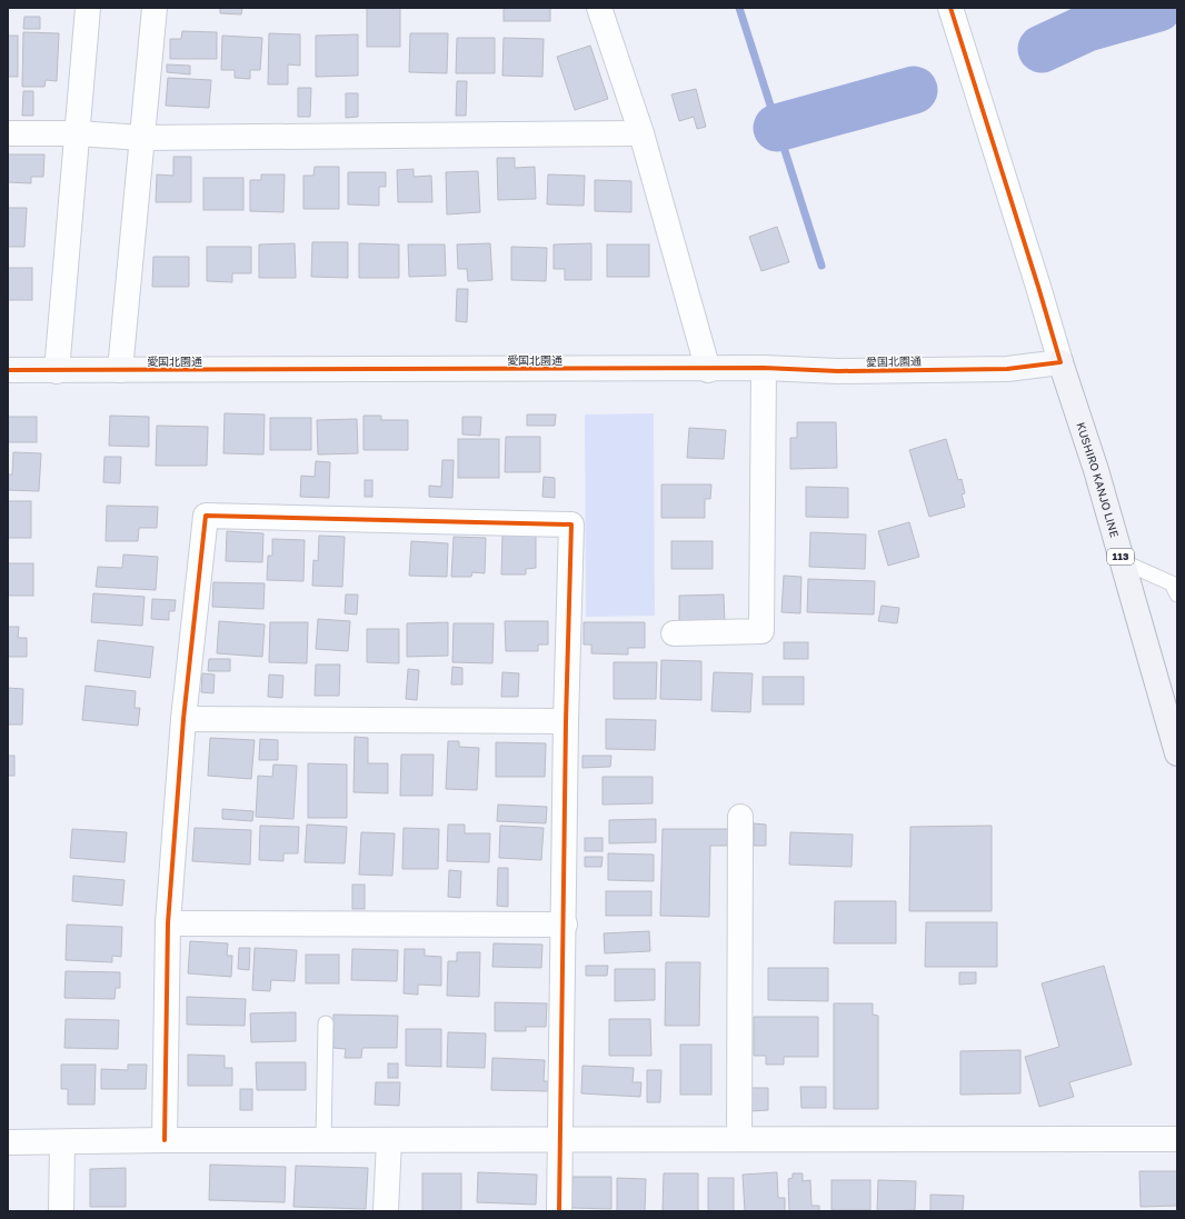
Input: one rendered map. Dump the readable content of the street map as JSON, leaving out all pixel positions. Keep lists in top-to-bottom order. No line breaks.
{"streets":{"main road":["KUSHIRO KANJO LINE","113"],"street":["愛国北園通"]},"crossings":[["愛国北園通","KUSHIRO KANJO LINE"]]}
